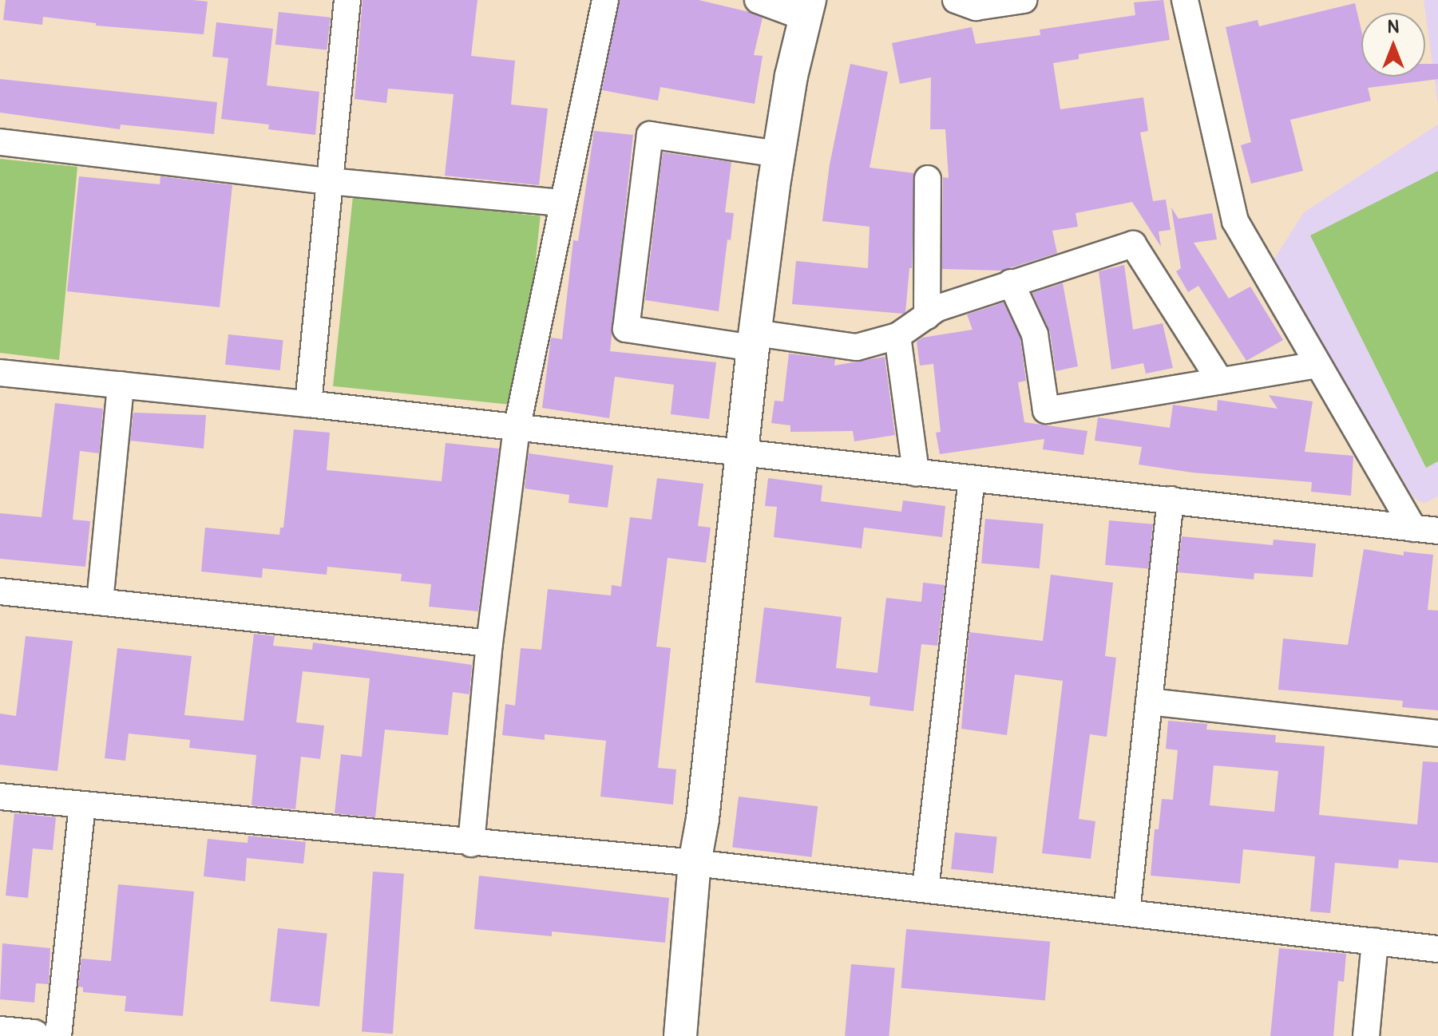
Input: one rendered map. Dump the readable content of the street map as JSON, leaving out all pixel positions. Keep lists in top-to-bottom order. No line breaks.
{"north":"top"}
